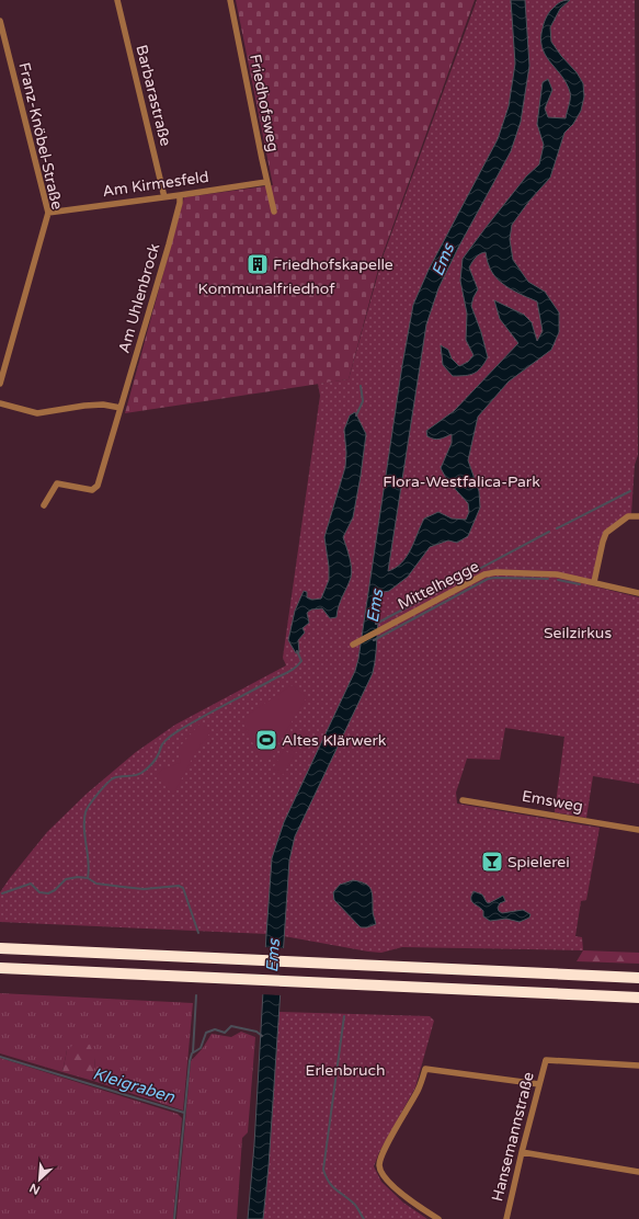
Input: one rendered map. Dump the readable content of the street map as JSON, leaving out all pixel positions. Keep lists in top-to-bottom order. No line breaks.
{"streets":{"street":["Barbarastraße","Friedhofsweg","Franz-Knöbel-Straße","Am Kirmesfeld","Am Uhlenbrock","Mittelhegge","Emsweg","Hansemannstraße"]},"crossings":[["Barbarastraße","Am Kirmesfeld"],["Friedhofsweg","Am Kirmesfeld"],["Franz-Knöbel-Straße","Am Kirmesfeld"],["Am Kirmesfeld","Am Uhlenbrock"]],"water":["Ems","Kleigraben"],"parks":["Kommunalfriedhof","Flora-Westfalica-Park","Seilzirkus","Erlenbruch"],"places":{"building":["Friedhofskapelle"],"sports":["Altes Klärwerk"],"bar":["Spielerei"]},"north":"bottom left"}
